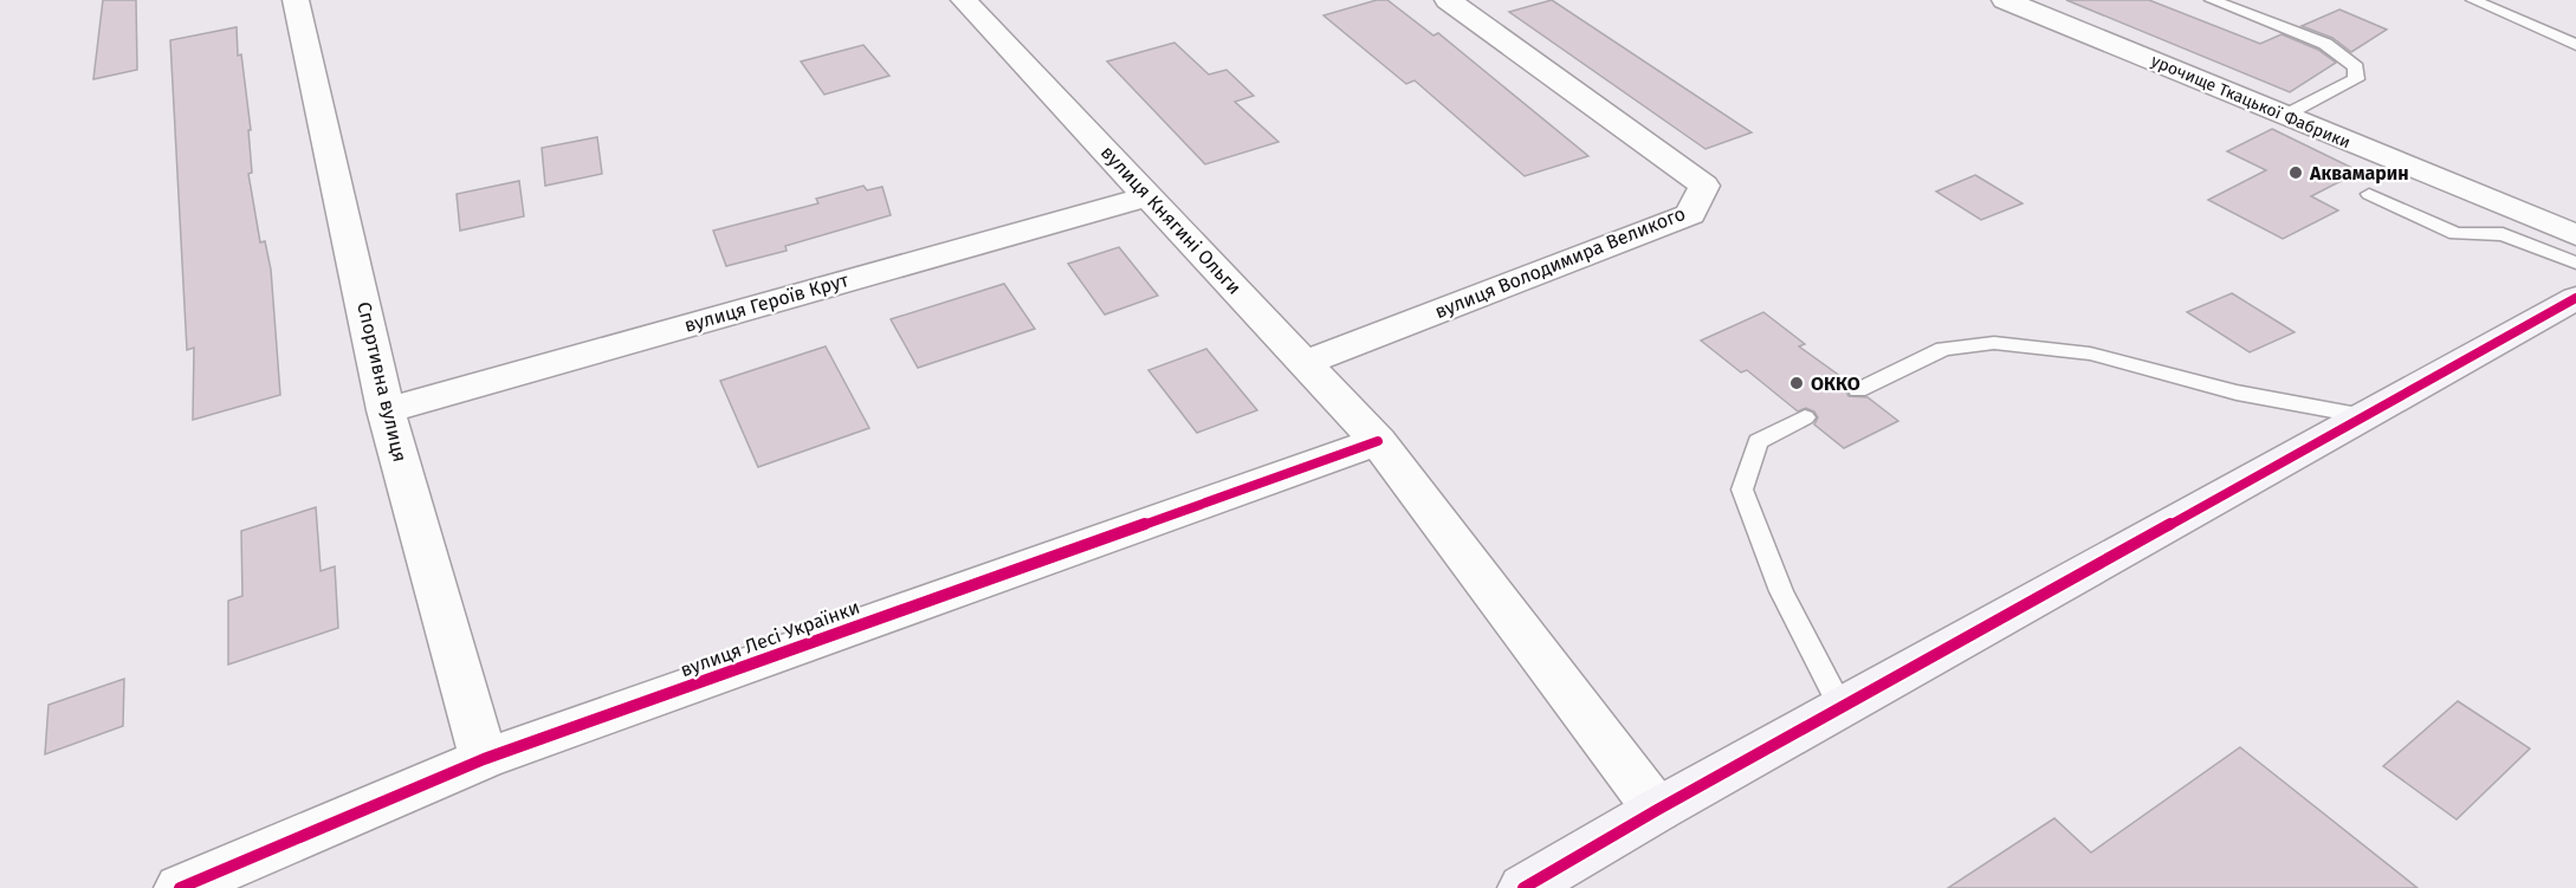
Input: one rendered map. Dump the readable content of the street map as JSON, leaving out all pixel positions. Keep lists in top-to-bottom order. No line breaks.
{"streets":{"street":["урочище Ткацької Фабрики","вулиця Княгині Ольги","вулиця Володимира Великого","вулиця Героїв Крут","Спортивна вулиця","вулиця Лесі Українки"]},"crossings":[["вулиця Княгині Ольги","вулиця Володимира Великого"],["вулиця Княгині Ольги","вулиця Героїв Крут"],["вулиця Княгині Ольги","вулиця Лесі Українки"],["вулиця Героїв Крут","Спортивна вулиця"],["Спортивна вулиця","вулиця Лесі Українки"]],"places":["Аквамарин","ОККО"]}
